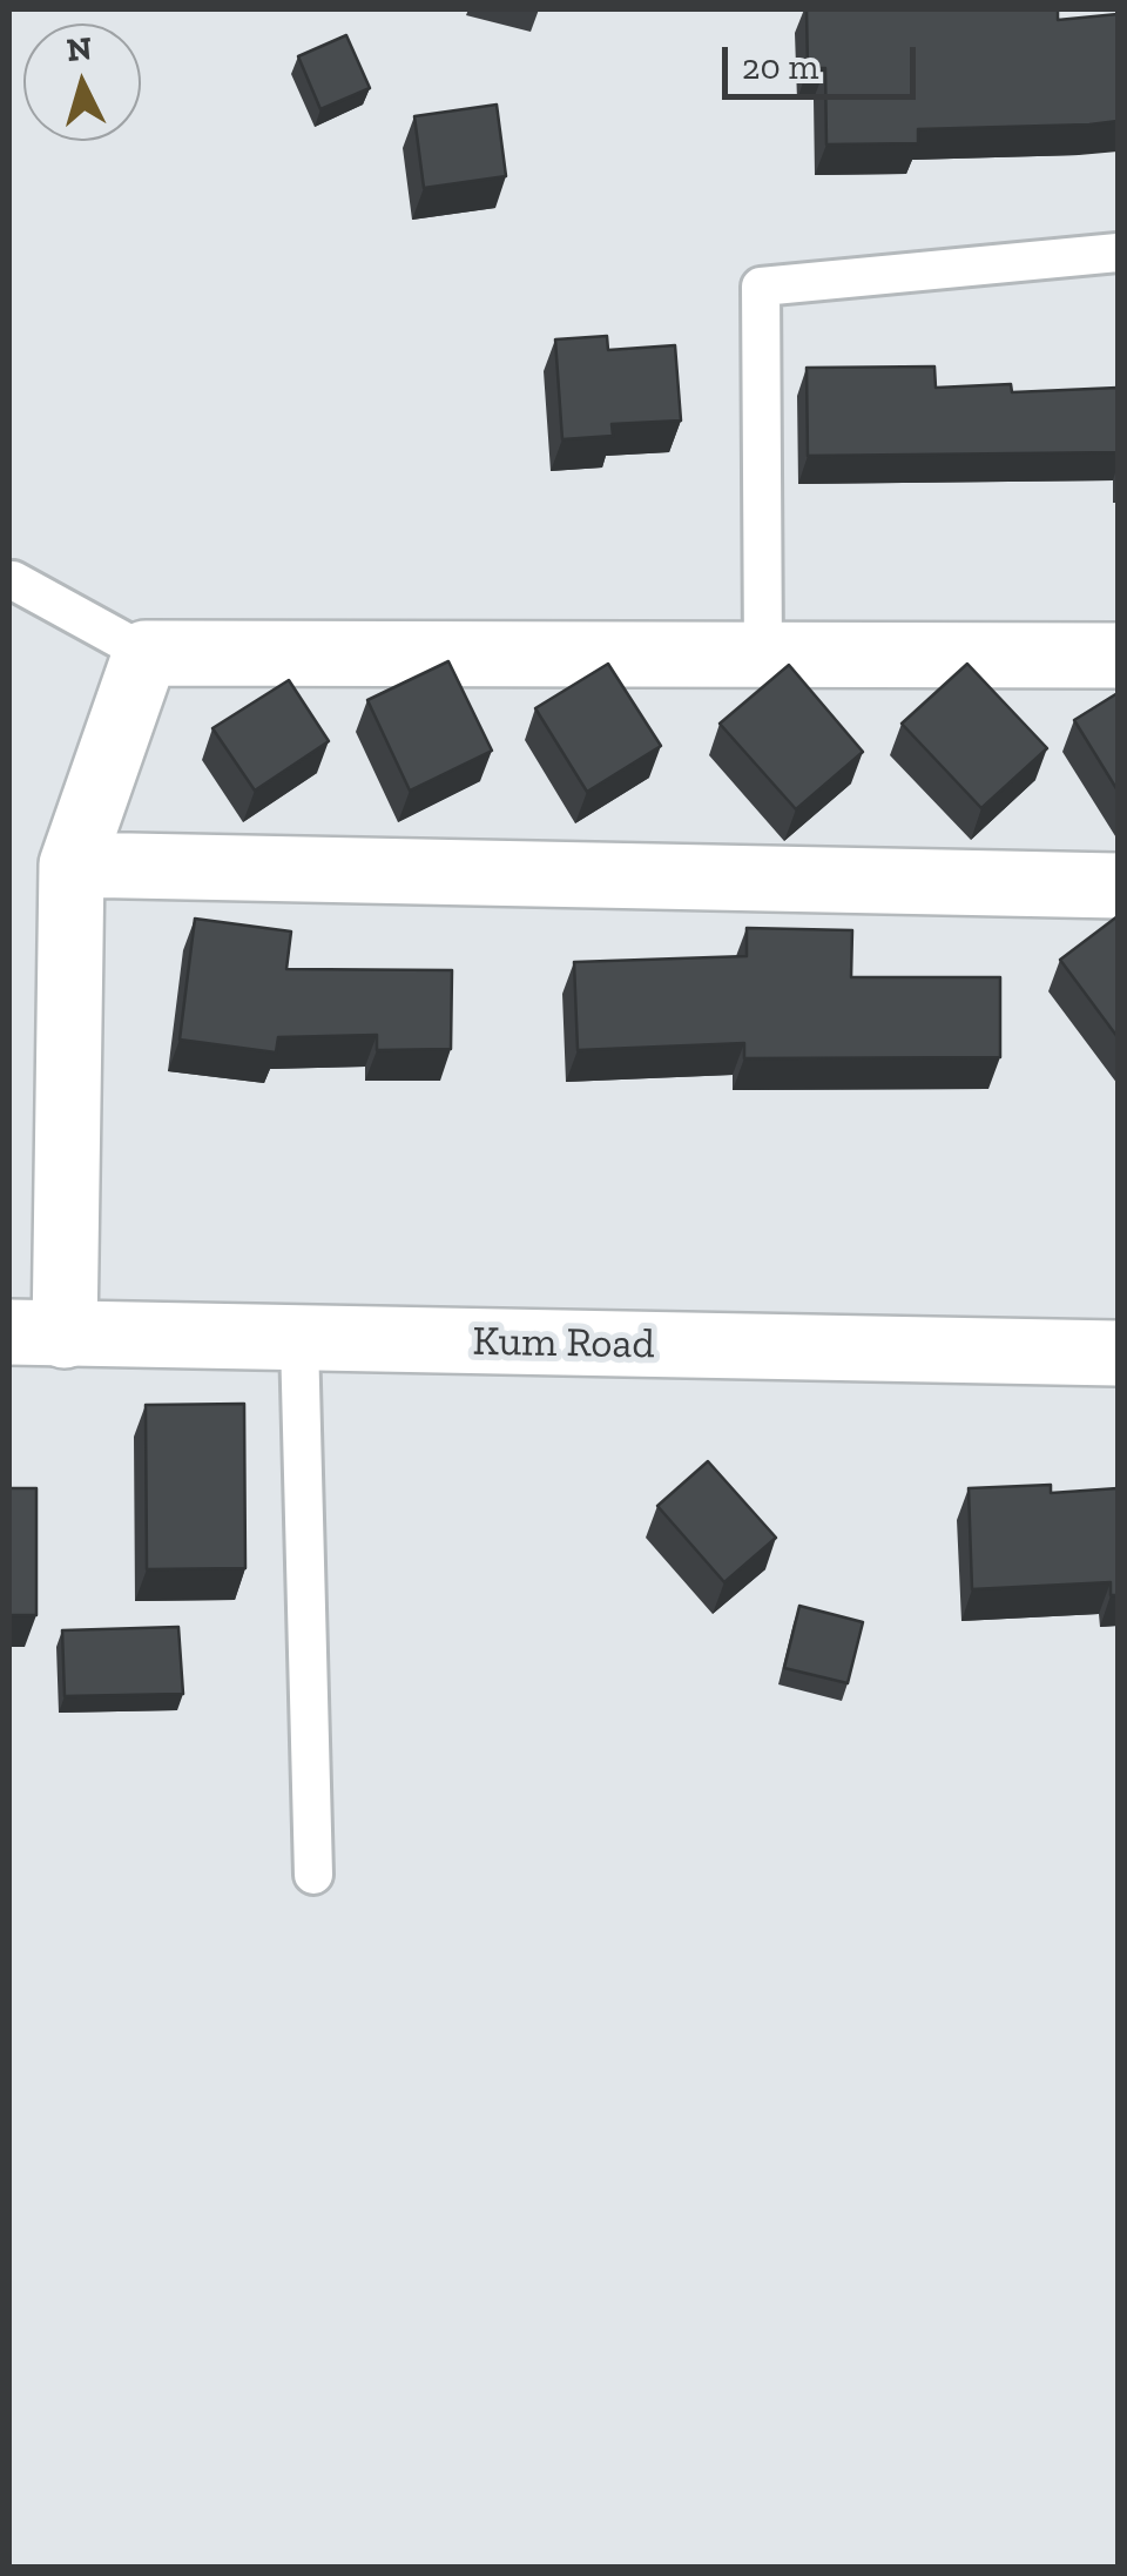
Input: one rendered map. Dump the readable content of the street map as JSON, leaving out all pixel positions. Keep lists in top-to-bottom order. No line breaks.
{"streets":{"street":["Kum Road"]},"scale_bar":"20 m","north":"top"}
